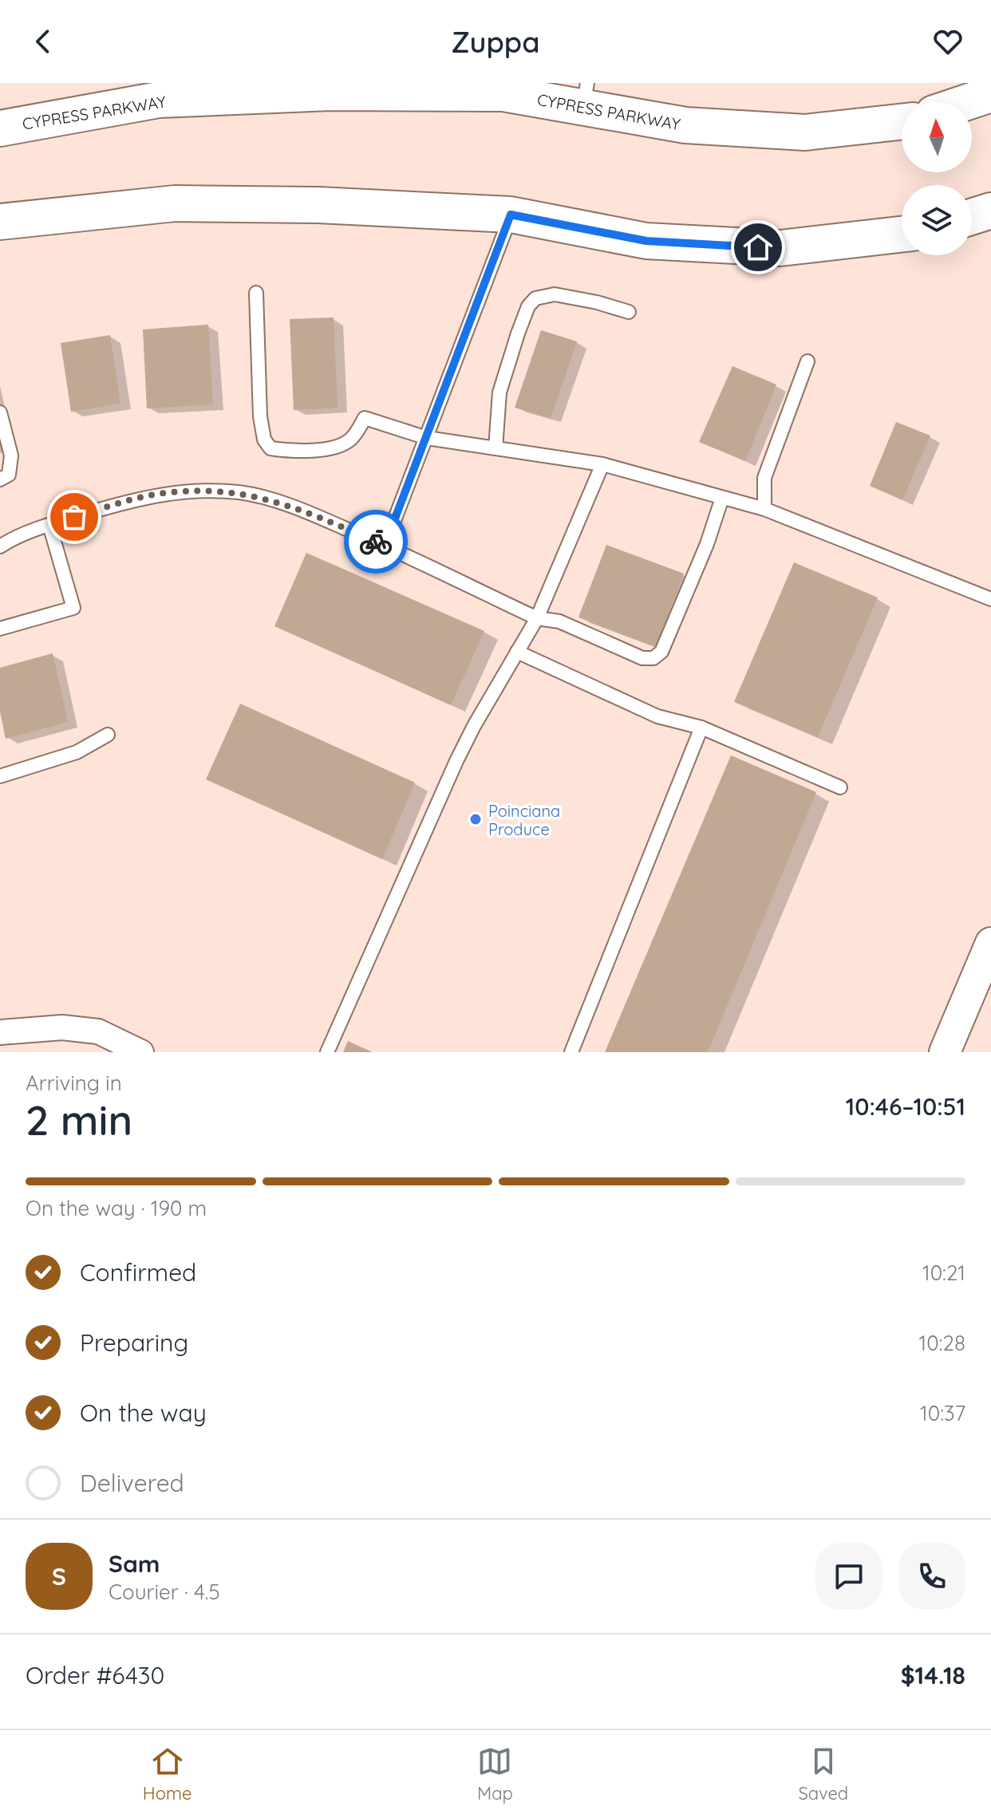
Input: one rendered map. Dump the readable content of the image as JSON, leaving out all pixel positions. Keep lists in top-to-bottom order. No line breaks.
{"streets":{"main road":["CYPRESS PARKWAY"]},"places":["Poinciana Produce"],"north":"top","page":{"header":"Zuppa","heading":["2 min","Arriving in","10:46–10:51"],"panel":["Sam","Courier · 4.5","Order #6430","$14.18"],"bar":"On the way · 190 m","list":[["Confirmed","10:21"],["Preparing","10:28"],["On the way","10:37"],"Delivered"],"round":"S","tabs":["Home","Map","Saved"]}}
